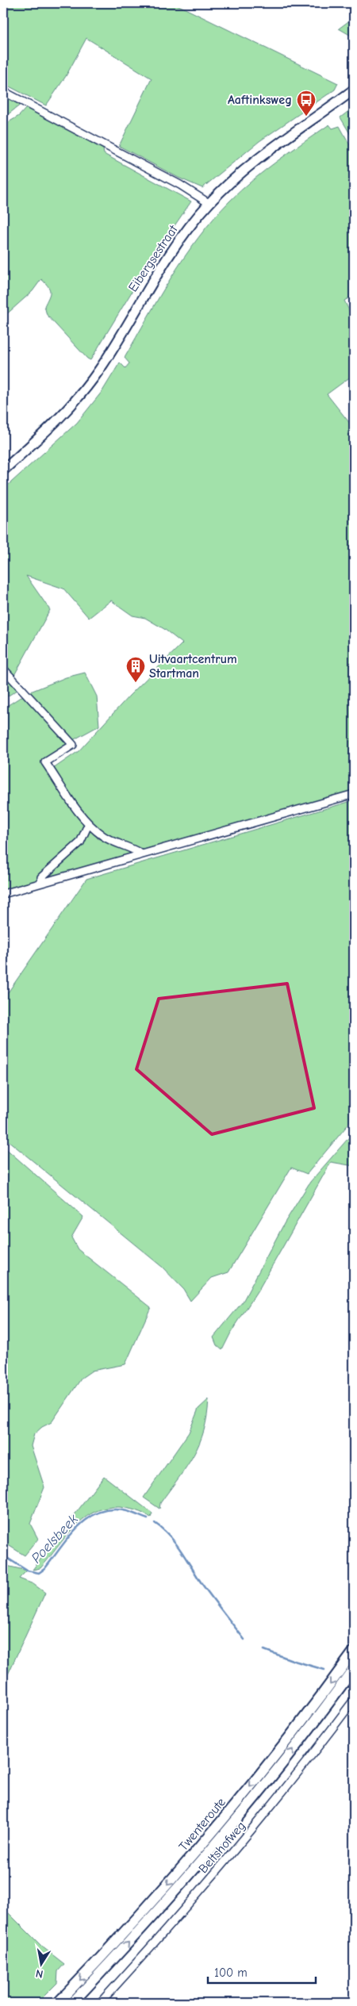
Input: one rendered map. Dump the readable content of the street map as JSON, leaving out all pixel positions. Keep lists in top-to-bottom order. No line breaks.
{"streets":{"highway":["Twenteroute"],"main road":["Eibergsestraat"],"street":["Beltshofweg"]},"water":["Poelsbeek"],"places":{"bus stop":["Aaftinksweg"],"building":["Uitvaartcentrum Startman"]},"scale_bar":"100 m","north":"bottom"}
